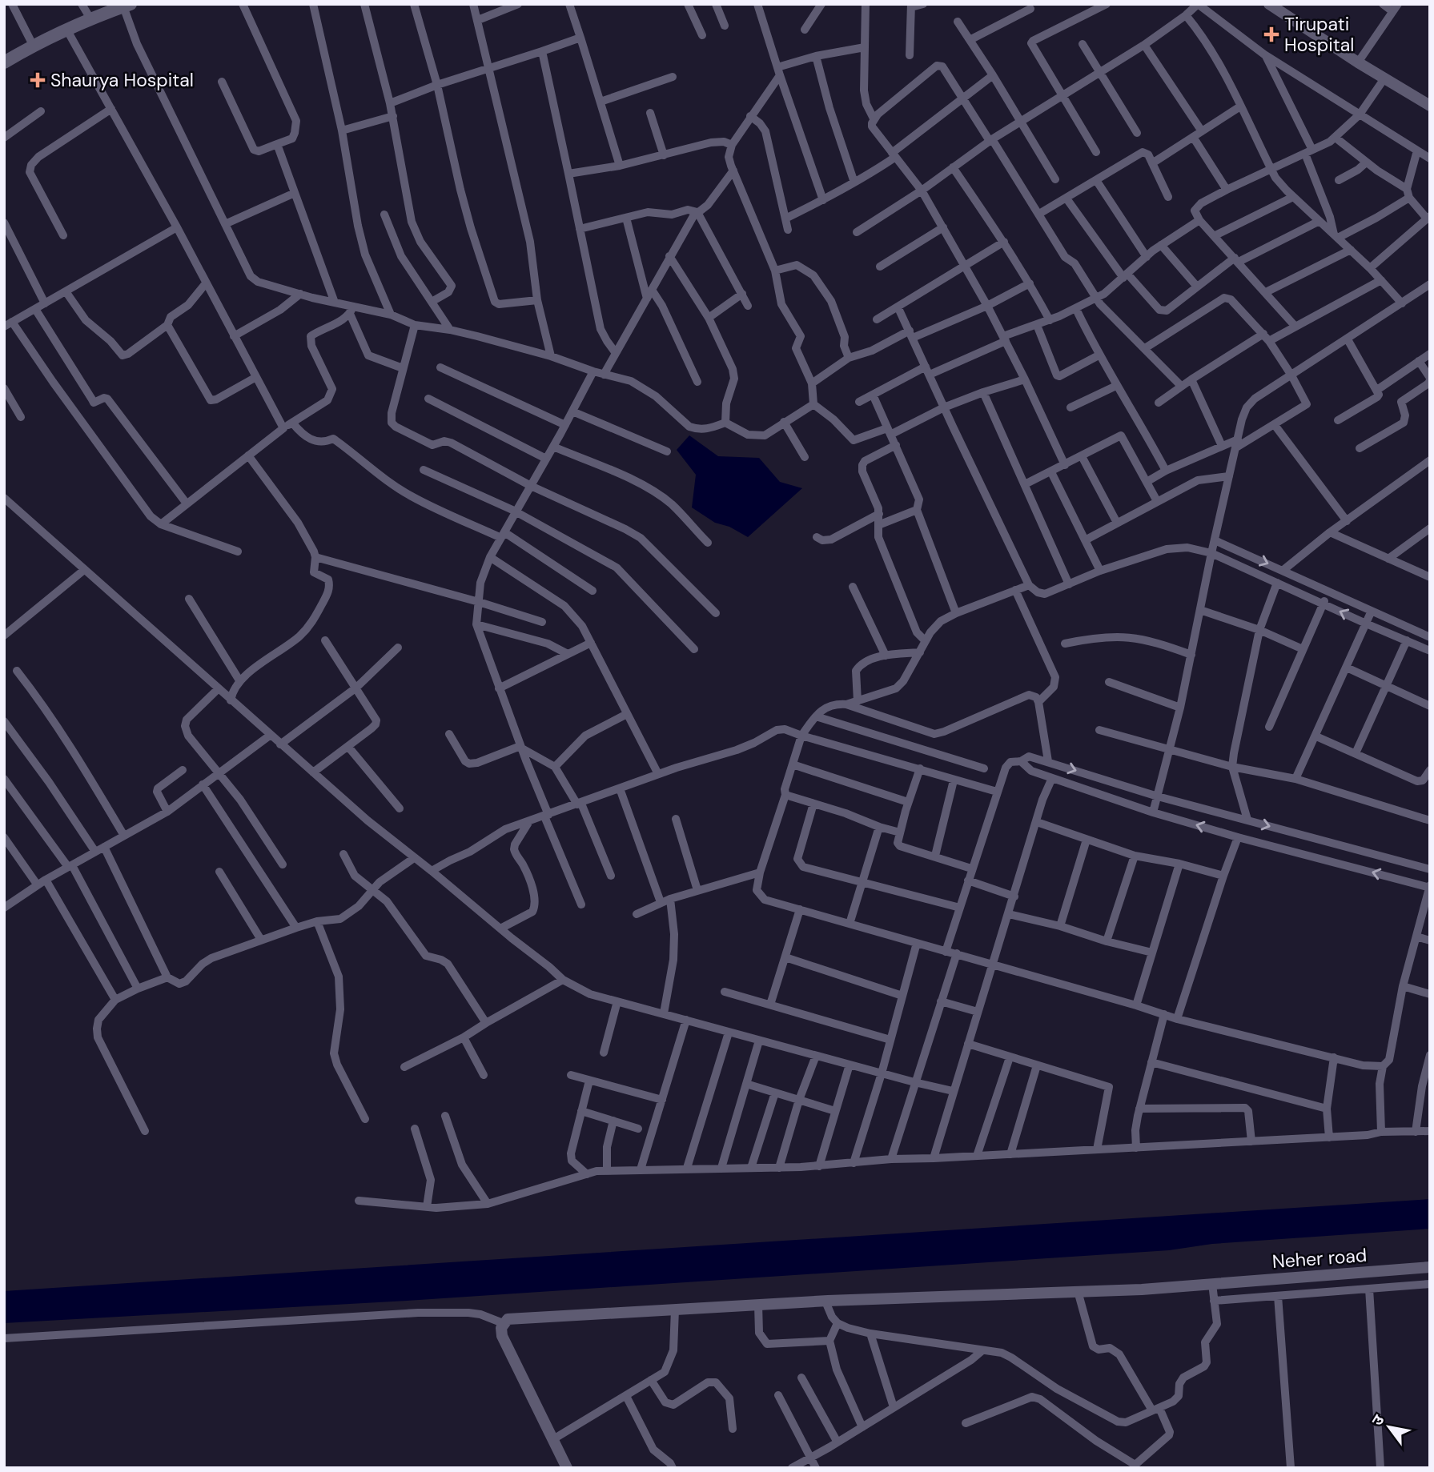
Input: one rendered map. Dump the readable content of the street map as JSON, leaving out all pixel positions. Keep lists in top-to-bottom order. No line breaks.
{"streets":{"street":["Neher road"]},"places":{"health":["Tirupati Hospital","Shaurya Hospital"]},"north":"top left"}
